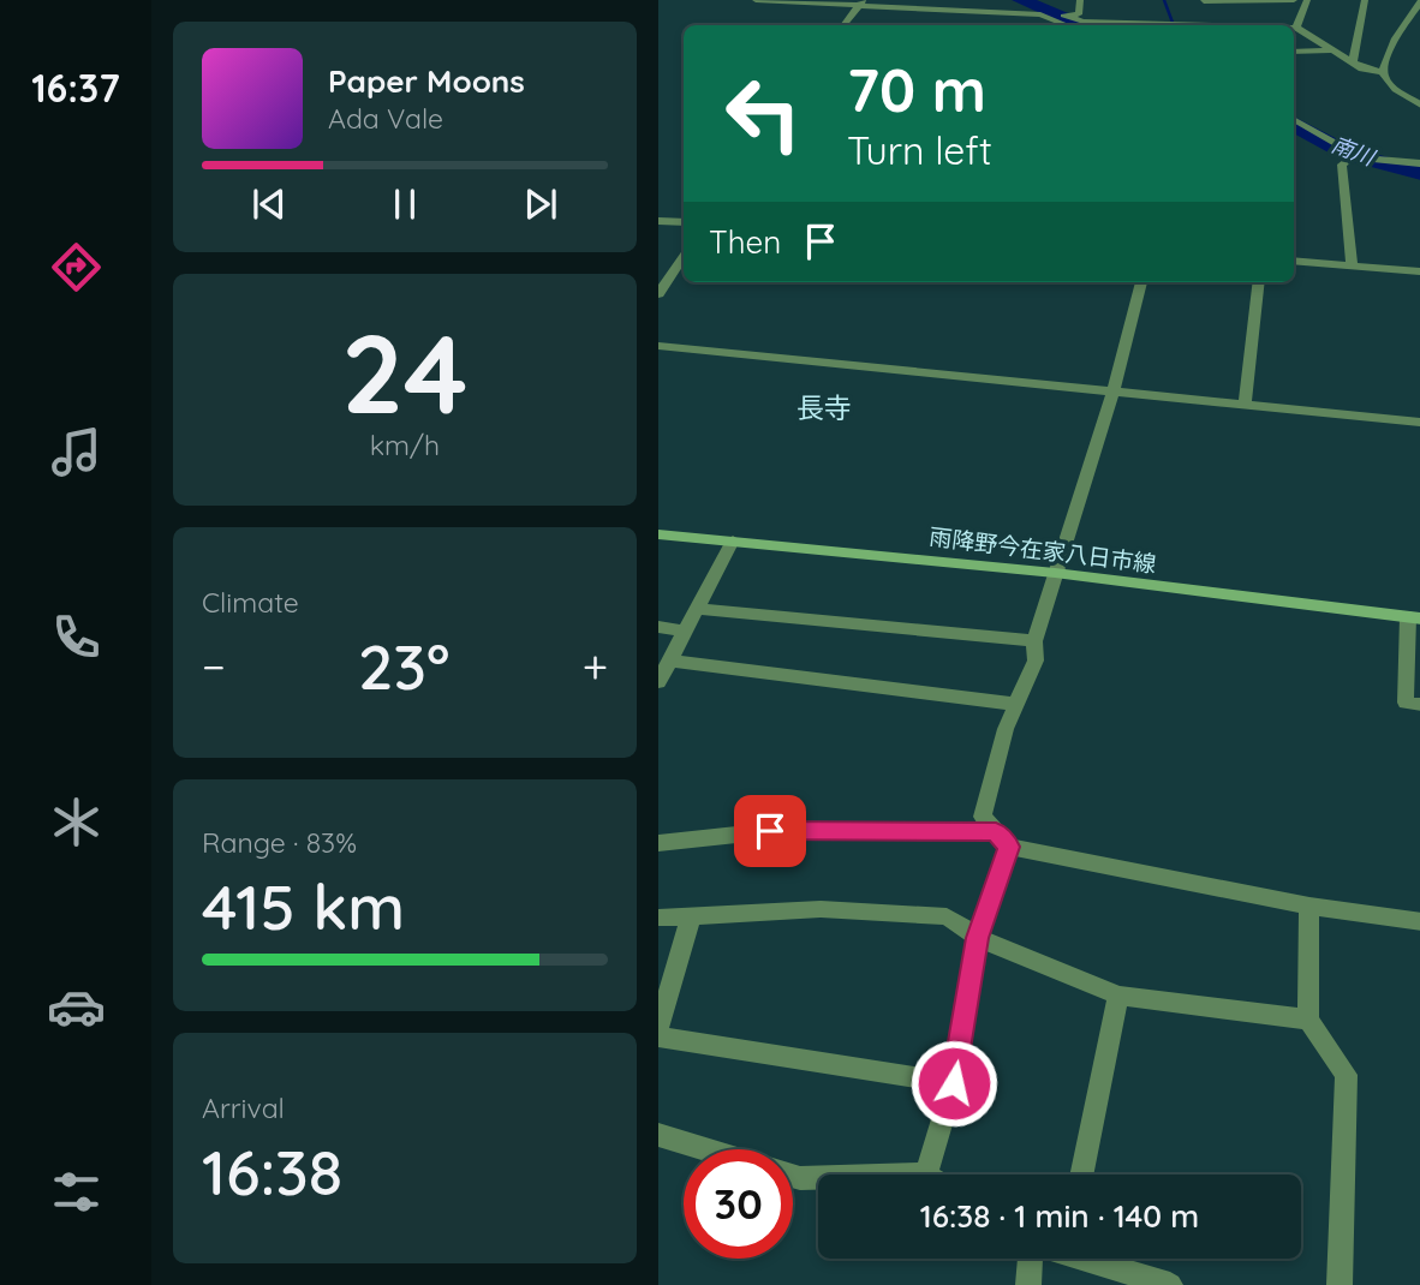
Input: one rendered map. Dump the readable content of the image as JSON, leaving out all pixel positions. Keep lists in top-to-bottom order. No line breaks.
{"streets":{"main road":["雨降野今在家八日市線"]},"districts":["長寺"],"water":["南川"],"page":{"tabs":"16:37","turn":["70 m","Turn left"],"song":["Paper Moons","Ada Vale"],"then":"Then","tile":[["24","km/h"],"Climate",["Range · 83%","415 km"],["Arrival","16:38"]],"heat":["−","23°","+"],"limit":"30","trip":"16:38 · 1 min · 140 m"}}
